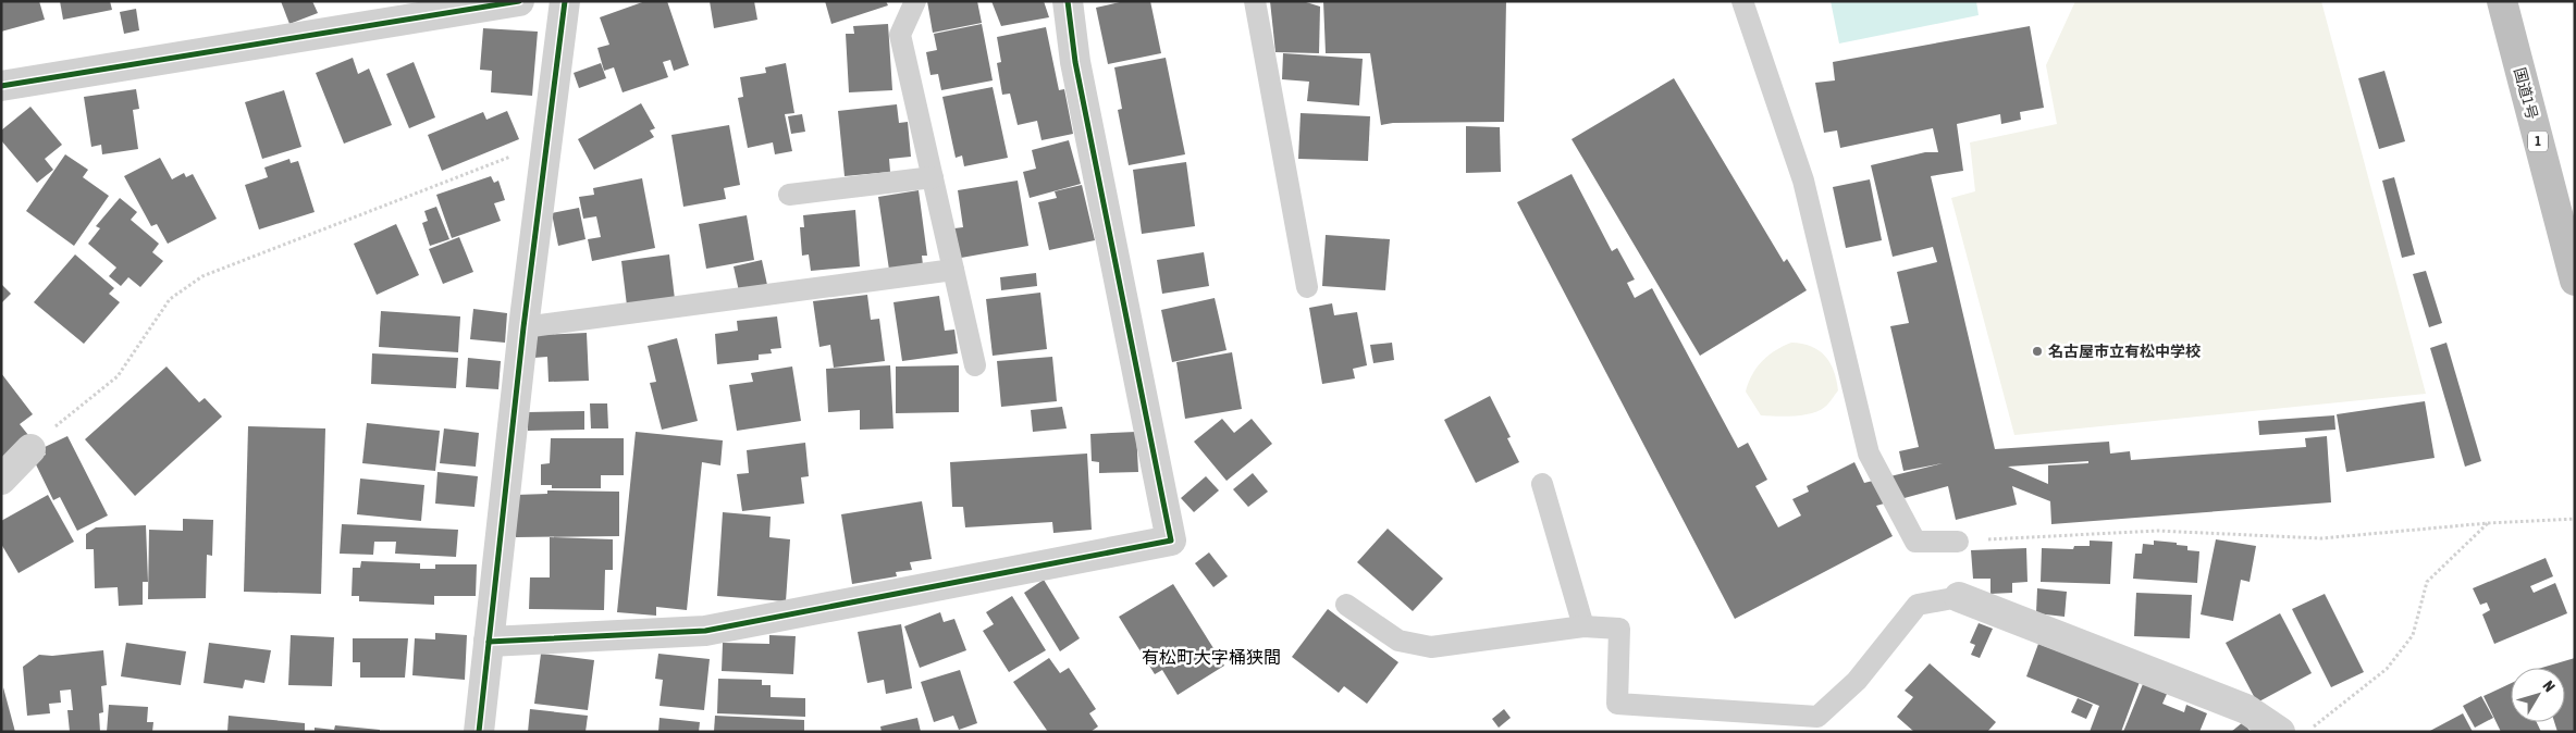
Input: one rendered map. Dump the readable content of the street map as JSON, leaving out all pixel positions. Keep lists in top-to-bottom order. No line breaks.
{"streets":{"highway":["国道1号","1"]},"districts":["有松町大字桶狭間"],"places":["名古屋市立有松中学校"],"north":"top right"}
